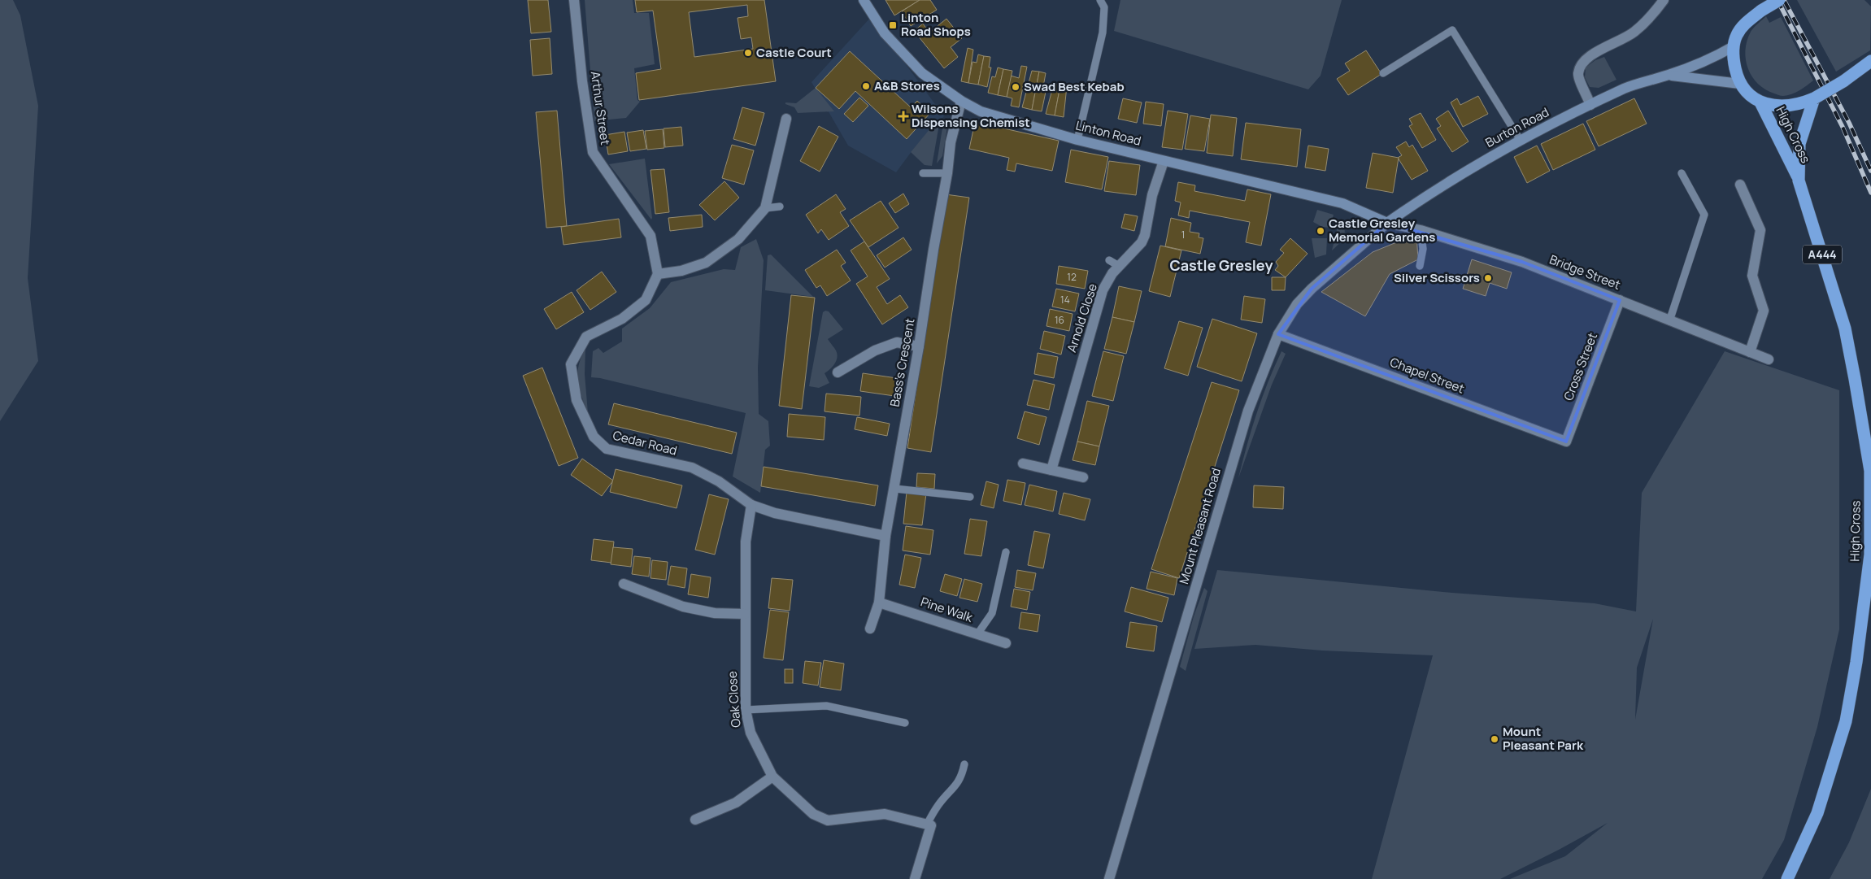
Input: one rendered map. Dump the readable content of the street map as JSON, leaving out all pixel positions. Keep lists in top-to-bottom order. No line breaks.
{"streets":{"highway":["High Cross","A444"],"street":["Arthur Street","Burton Road","Linton Road","Bridge Street","Arnold Close","Bass's Crescent","Cross Street","Chapel Street","Cedar Road","Mount Pleasant Road","Pine Walk","Oak Close"]},"crossings":[["Arthur Street","Cedar Road"],["Burton Road","Linton Road"],["Burton Road","A444"],["Burton Road","Bridge Street"],["Burton Road","Mount Pleasant Road"],["Linton Road","Bridge Street"],["Linton Road","Arnold Close"],["Linton Road","Bass's Crescent"],["Linton Road","Mount Pleasant Road"],["High Cross","A444"],["Bridge Street","Cross Street"],["Bridge Street","Mount Pleasant Road"],["Bass's Crescent","Cedar Road"],["Bass's Crescent","Pine Walk"],["Cross Street","Chapel Street"],["Chapel Street","Mount Pleasant Road"],["Cedar Road","Oak Close"]],"districts":["Castle Gresley"],"places":{"transit":["Linton Road Shops"],"other":["Castle Court","A&B Stores","Swad Best Kebab","Castle Gresley Memorial Gardens","Silver Scissors","Mount Pleasant Park"],"health":["Wilsons Dispensing Chemist"]},"house_numbers":["1","12","14","16"]}
